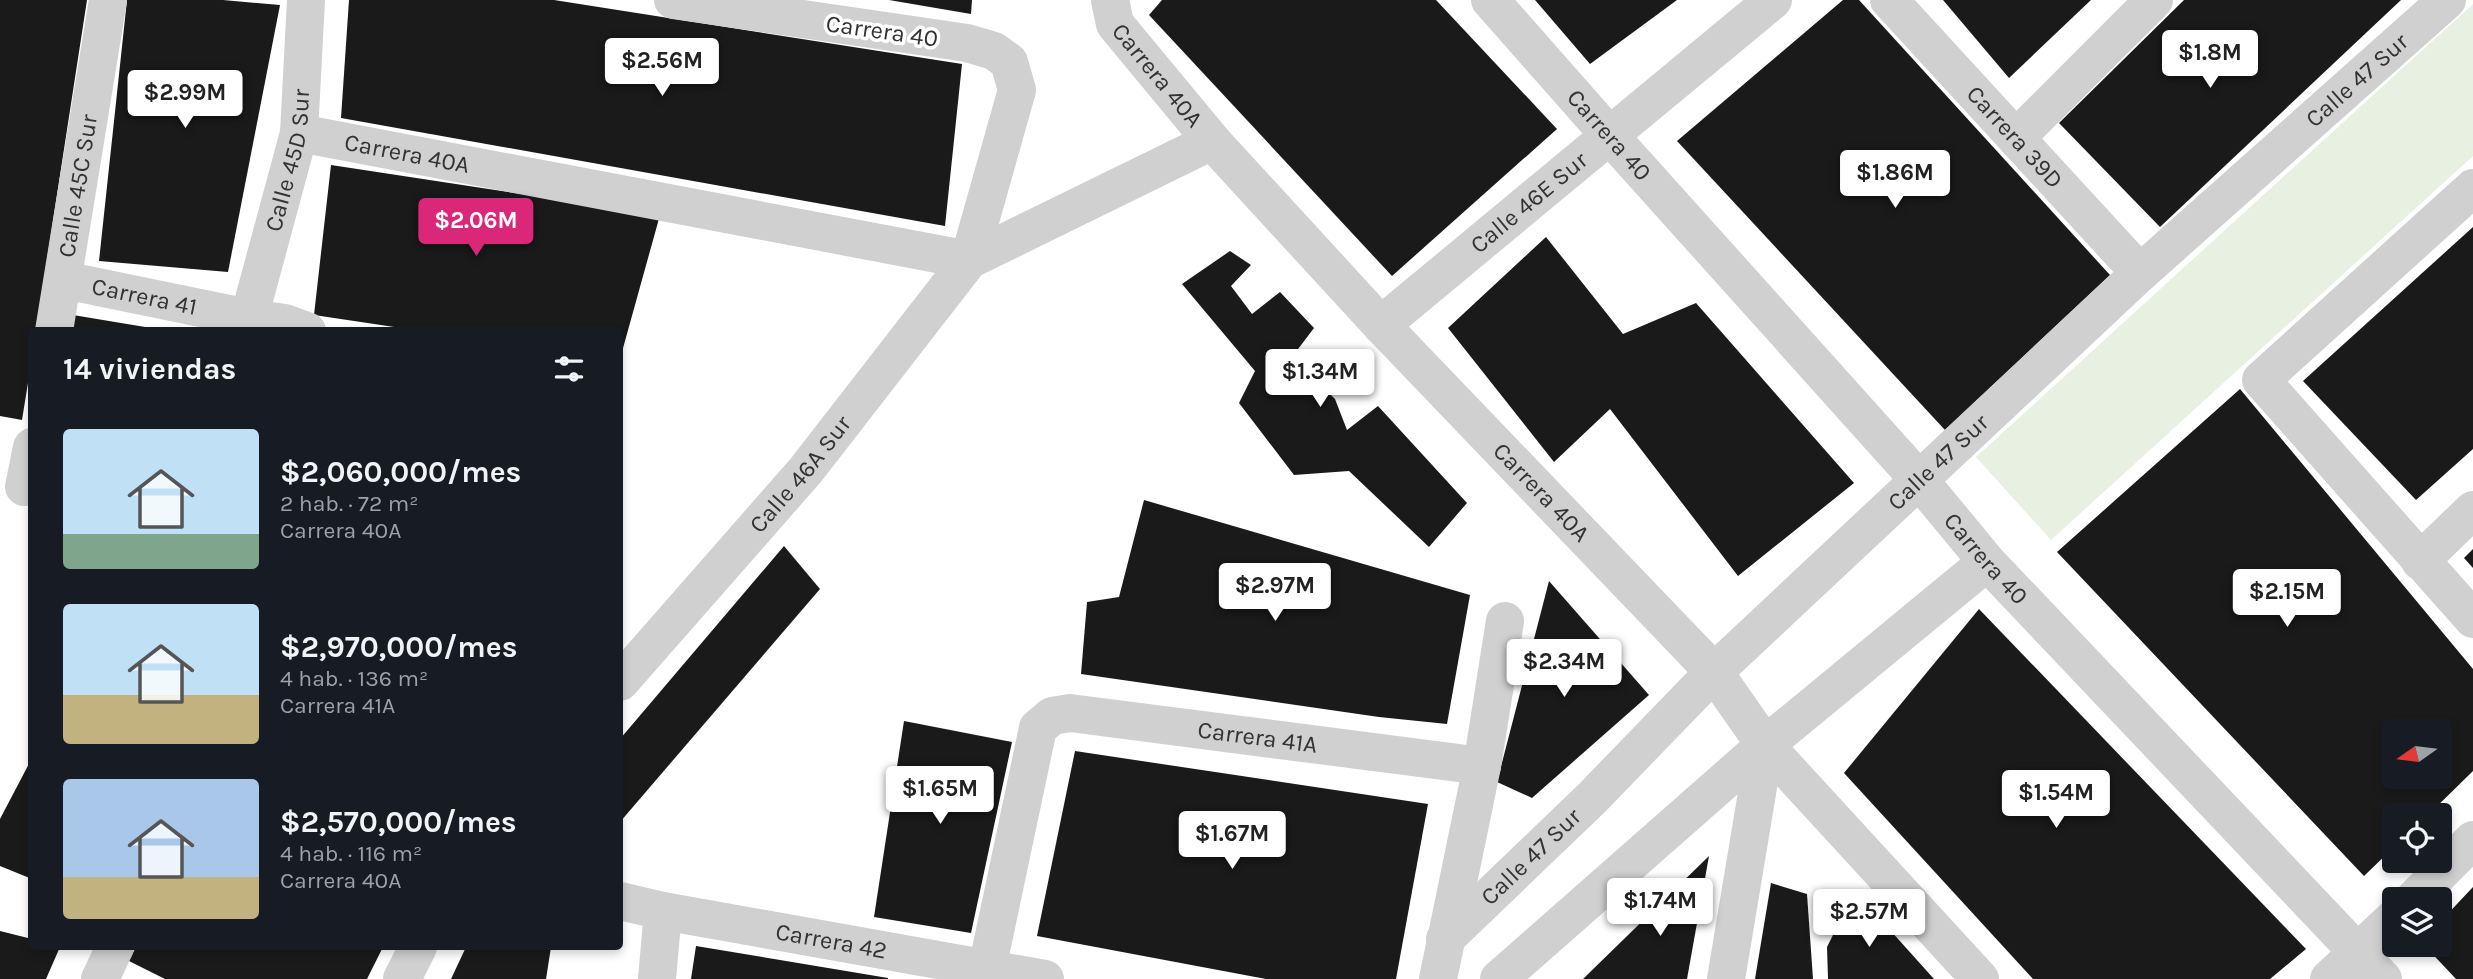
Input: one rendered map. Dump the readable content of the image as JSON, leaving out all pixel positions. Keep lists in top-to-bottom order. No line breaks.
{"streets":{"street":["Carrera 40","Carrera 40A","Calle 47 Sur","Carrera 39D","Calle 45D Sur","Calle 45C Sur","Calle 46E Sur","Carrera 41","Calle 46A Sur","Carrera 41A","Carrera 42"]},"crossings":[["Carrera 40","Calle 47 Sur"],["Carrera 40","Calle 46E Sur"],["Carrera 40","Calle 46A Sur"],["Carrera 40A","Calle 47 Sur"],["Carrera 40A","Calle 45D Sur"],["Carrera 40A","Calle 46E Sur"],["Carrera 40A","Calle 46A Sur"],["Calle 47 Sur","Carrera 39D"],["Calle 47 Sur","Carrera 41A"],["Calle 45D Sur","Carrera 41"],["Calle 45C Sur","Carrera 41"],["Carrera 41A","Carrera 42"]],"north":"left","page":{"price":["$1.8M","$2.56M","$2.99M","$1.86M","$2.06M","$1.34M","$2.97M","$2.15M","$2.34M","$1.65M","$1.54M","$1.67M","$1.74M","$2.57M"],"heading":"14 viviendas","list":[{"name":"$2,060,000/mes","note":"2 hab. · 72 m² · Carrera 40A"},{"name":"$2,970,000/mes","note":"4 hab. · 136 m² · Carrera 41A"},{"name":"$2,570,000/mes","note":"4 hab. · 116 m² · Carrera 40A"}]}}
